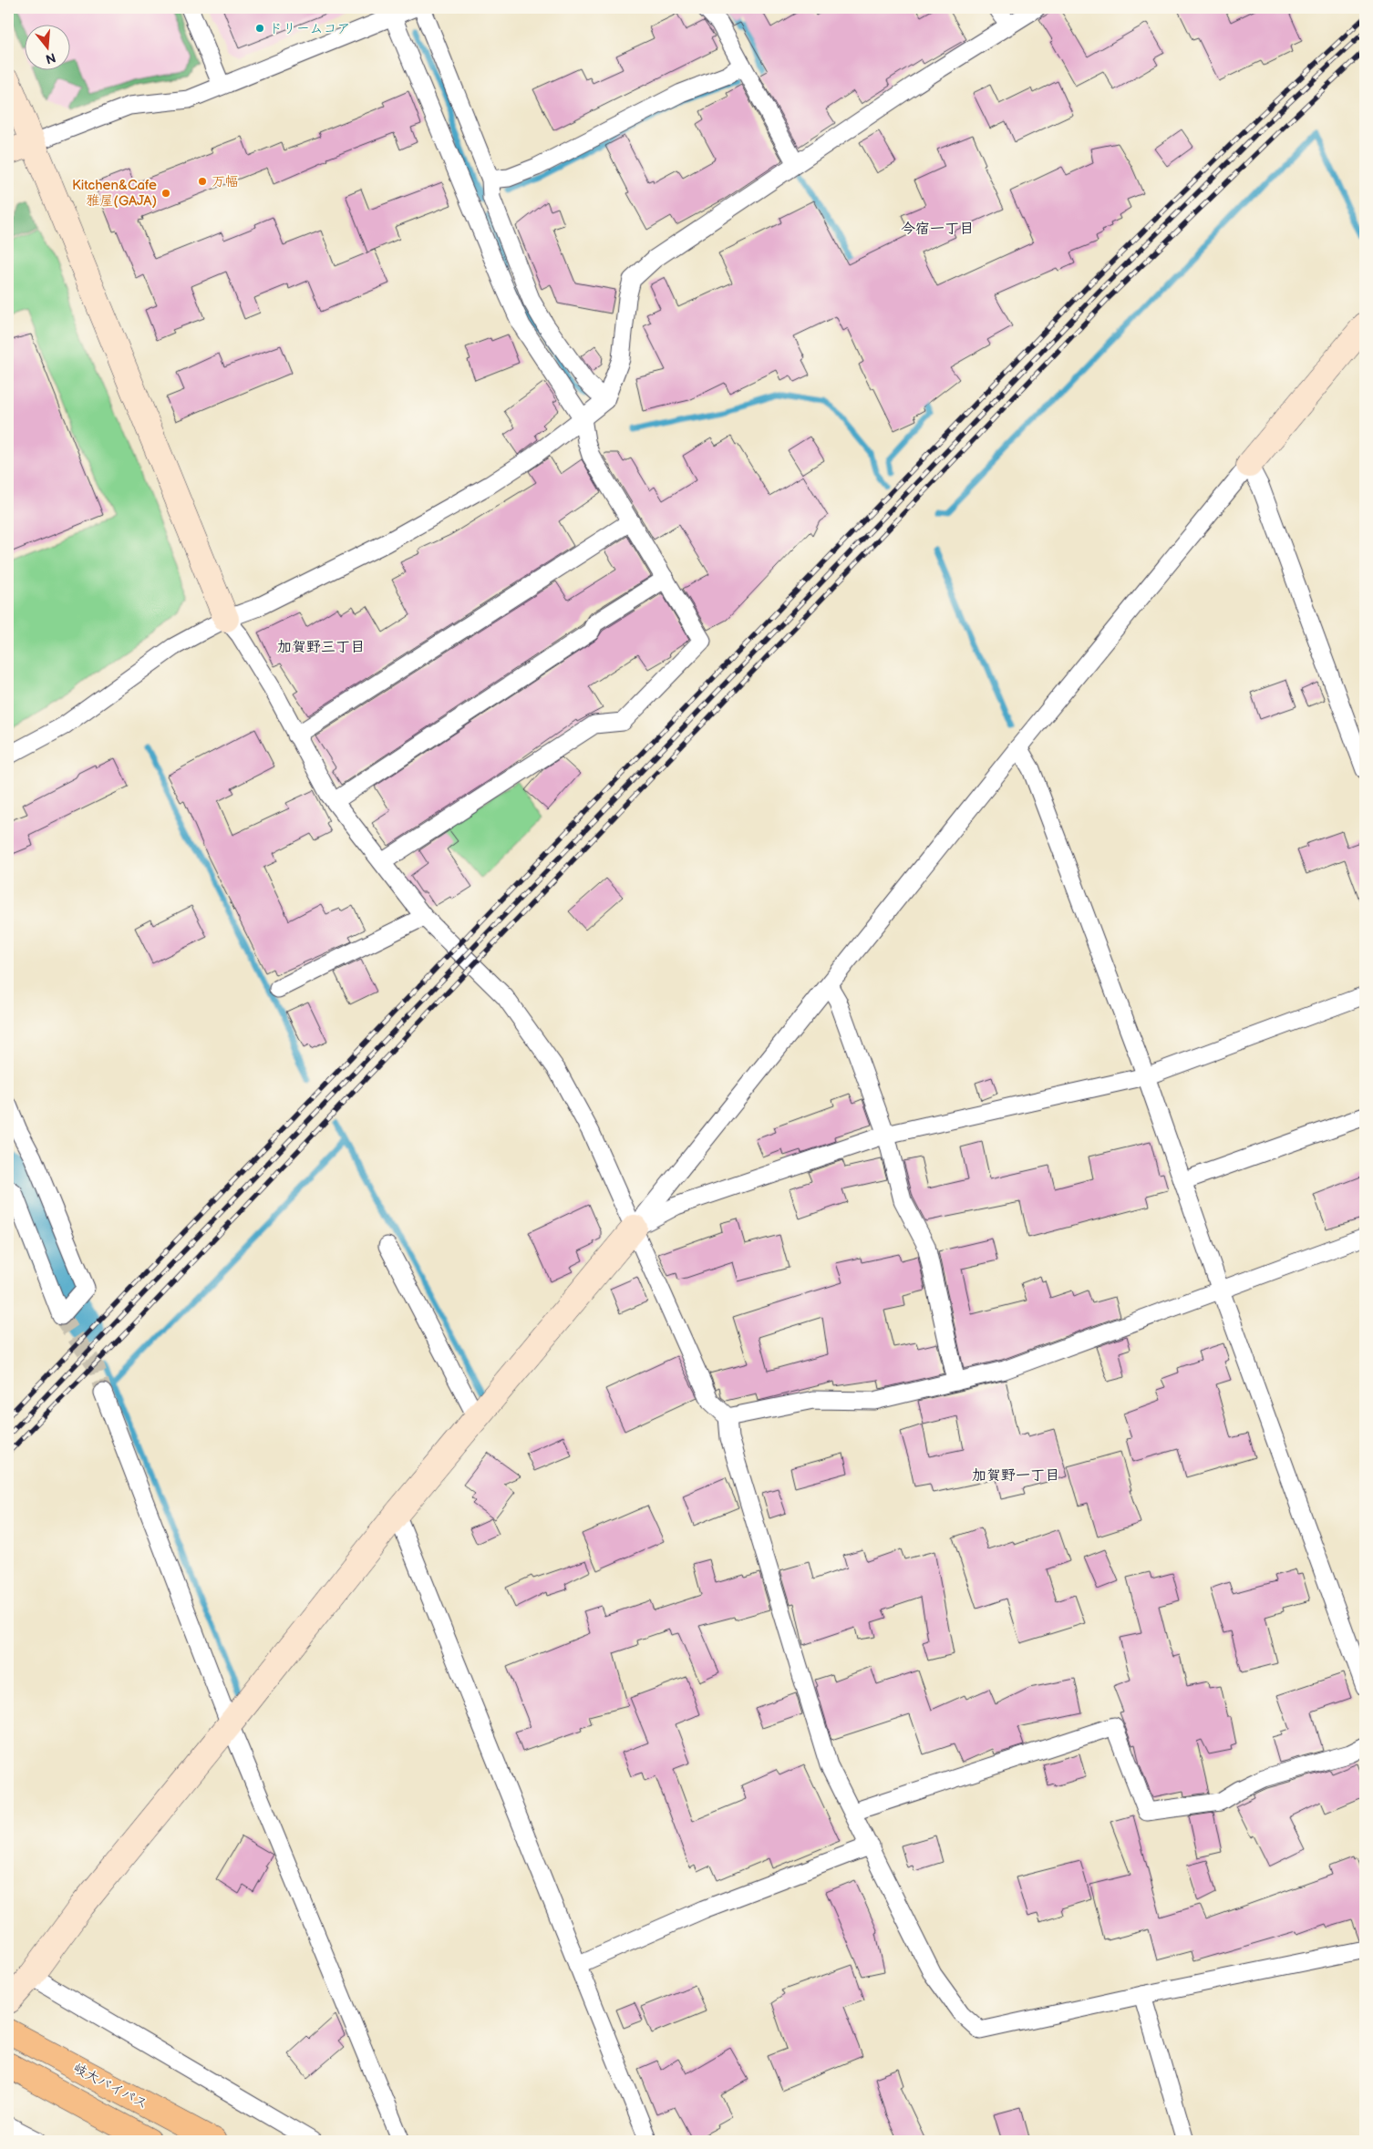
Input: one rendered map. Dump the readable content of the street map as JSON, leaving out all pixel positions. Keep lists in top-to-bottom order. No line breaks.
{"streets":{"highway":["岐大バイパス"]},"districts":["今宿一丁目","加賀野三丁目","加賀野一丁目"],"places":["ドリームコア","万幅","Kitchen&Cafe 雅屋(GAJA)"],"north":"bottom"}
